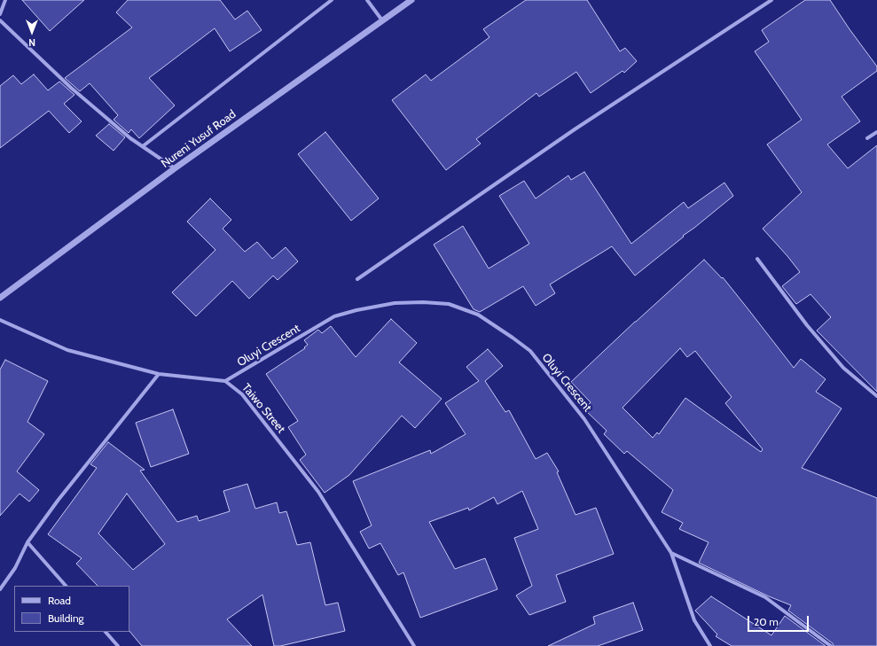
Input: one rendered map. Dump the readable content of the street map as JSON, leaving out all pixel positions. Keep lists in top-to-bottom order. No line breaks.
{"streets":{"street":["Nureni Yusuf Road","Oluyi Crescent","Taiwo Street"]},"crossings":[["Oluyi Crescent","Taiwo Street"]],"legend":["Road","Building"],"scale_bar":"20 m","north":"bottom"}
